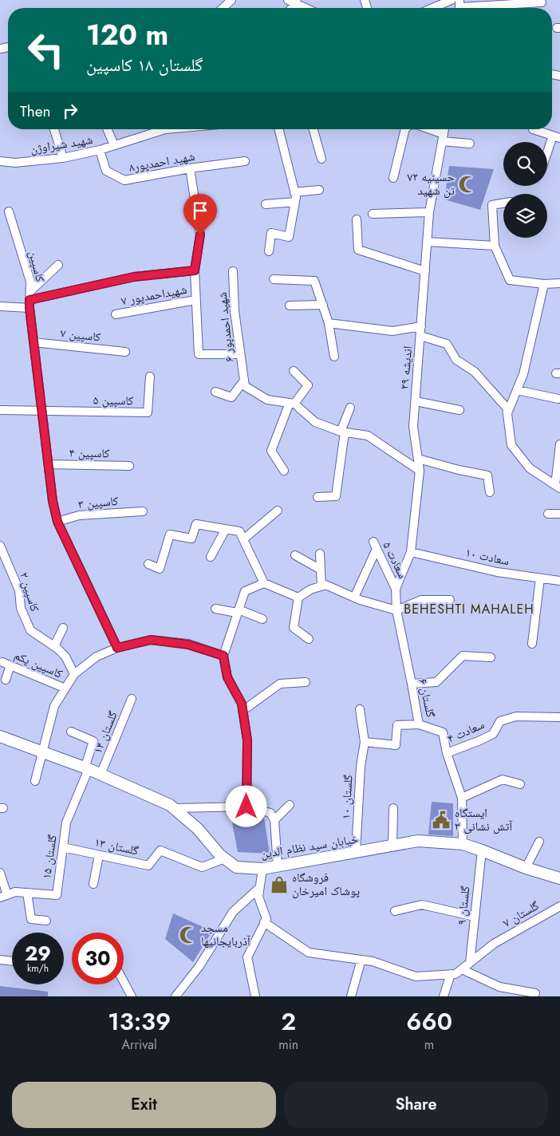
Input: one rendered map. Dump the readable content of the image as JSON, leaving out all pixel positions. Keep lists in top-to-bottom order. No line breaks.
{"streets":{"main road":["خیابان سید نظام الدین"],"street":["شهید شیراوژن","شهید احمدپور۸","کاسپین","شهیداحمدپور ۷","شهید احمدپور ۶","کاسپین ۷","اندیشه ۲۹","کاسپین ۵","کاسپین ۴","کاسپین ۳","سعادت ۱۰","سعادت ۵","کاسپین ۲","کاسپین یکم","گلستان ۶","سعادت ۴","گلستان ۱۴","گلستان ۱۰","گلستان ۱۳","گلستان ۱۵","گلستان ۹","گلستان ۷"]},"crossings":[["شهید شیراوژن","شهید احمدپور۸"],["کاسپین","کاسپین ۷"],["کاسپین","کاسپین ۵"],["کاسپین","کاسپین ۴"],["کاسپین","کاسپین ۳"],["اندیشه ۲۹","سعادت ۱۰"],["اندیشه ۲۹","سعادت ۵"],["اندیشه ۲۹","گلستان ۶"],["گلستان ۶","سعادت ۴"],["گلستان ۶","خیابان سید نظام الدین"],["گلستان ۱۴","خیابان سید نظام الدین"],["گلستان ۱۰","خیابان سید نظام الدین"],["گلستان ۱۳","خیابان سید نظام الدین"],["گلستان ۱۳","گلستان ۱۵"],["خیابان سید نظام الدین","گلستان ۱۵"],["خیابان سید نظام الدین","گلستان ۹"],["گلستان ۹","گلستان ۷"]],"districts":["BEHESHTI MAHALEH"],"places":{"mosque":["حسینیه ۷۲ تن شهید","مسجد آذربایجانیها"],"public building":["ایستگاه آتش نشانی ۳"],"shop":["فروشگاه پوشاک امیرخان"]},"page":{"turn":["120 m","گلستان ۱۸ کاسپین"],"then":"Then","speed":"29 km/h","limit":"30","eta":["13:39","Arrival","2","min","660","m"],"buttons":["Exit","Share"]}}
